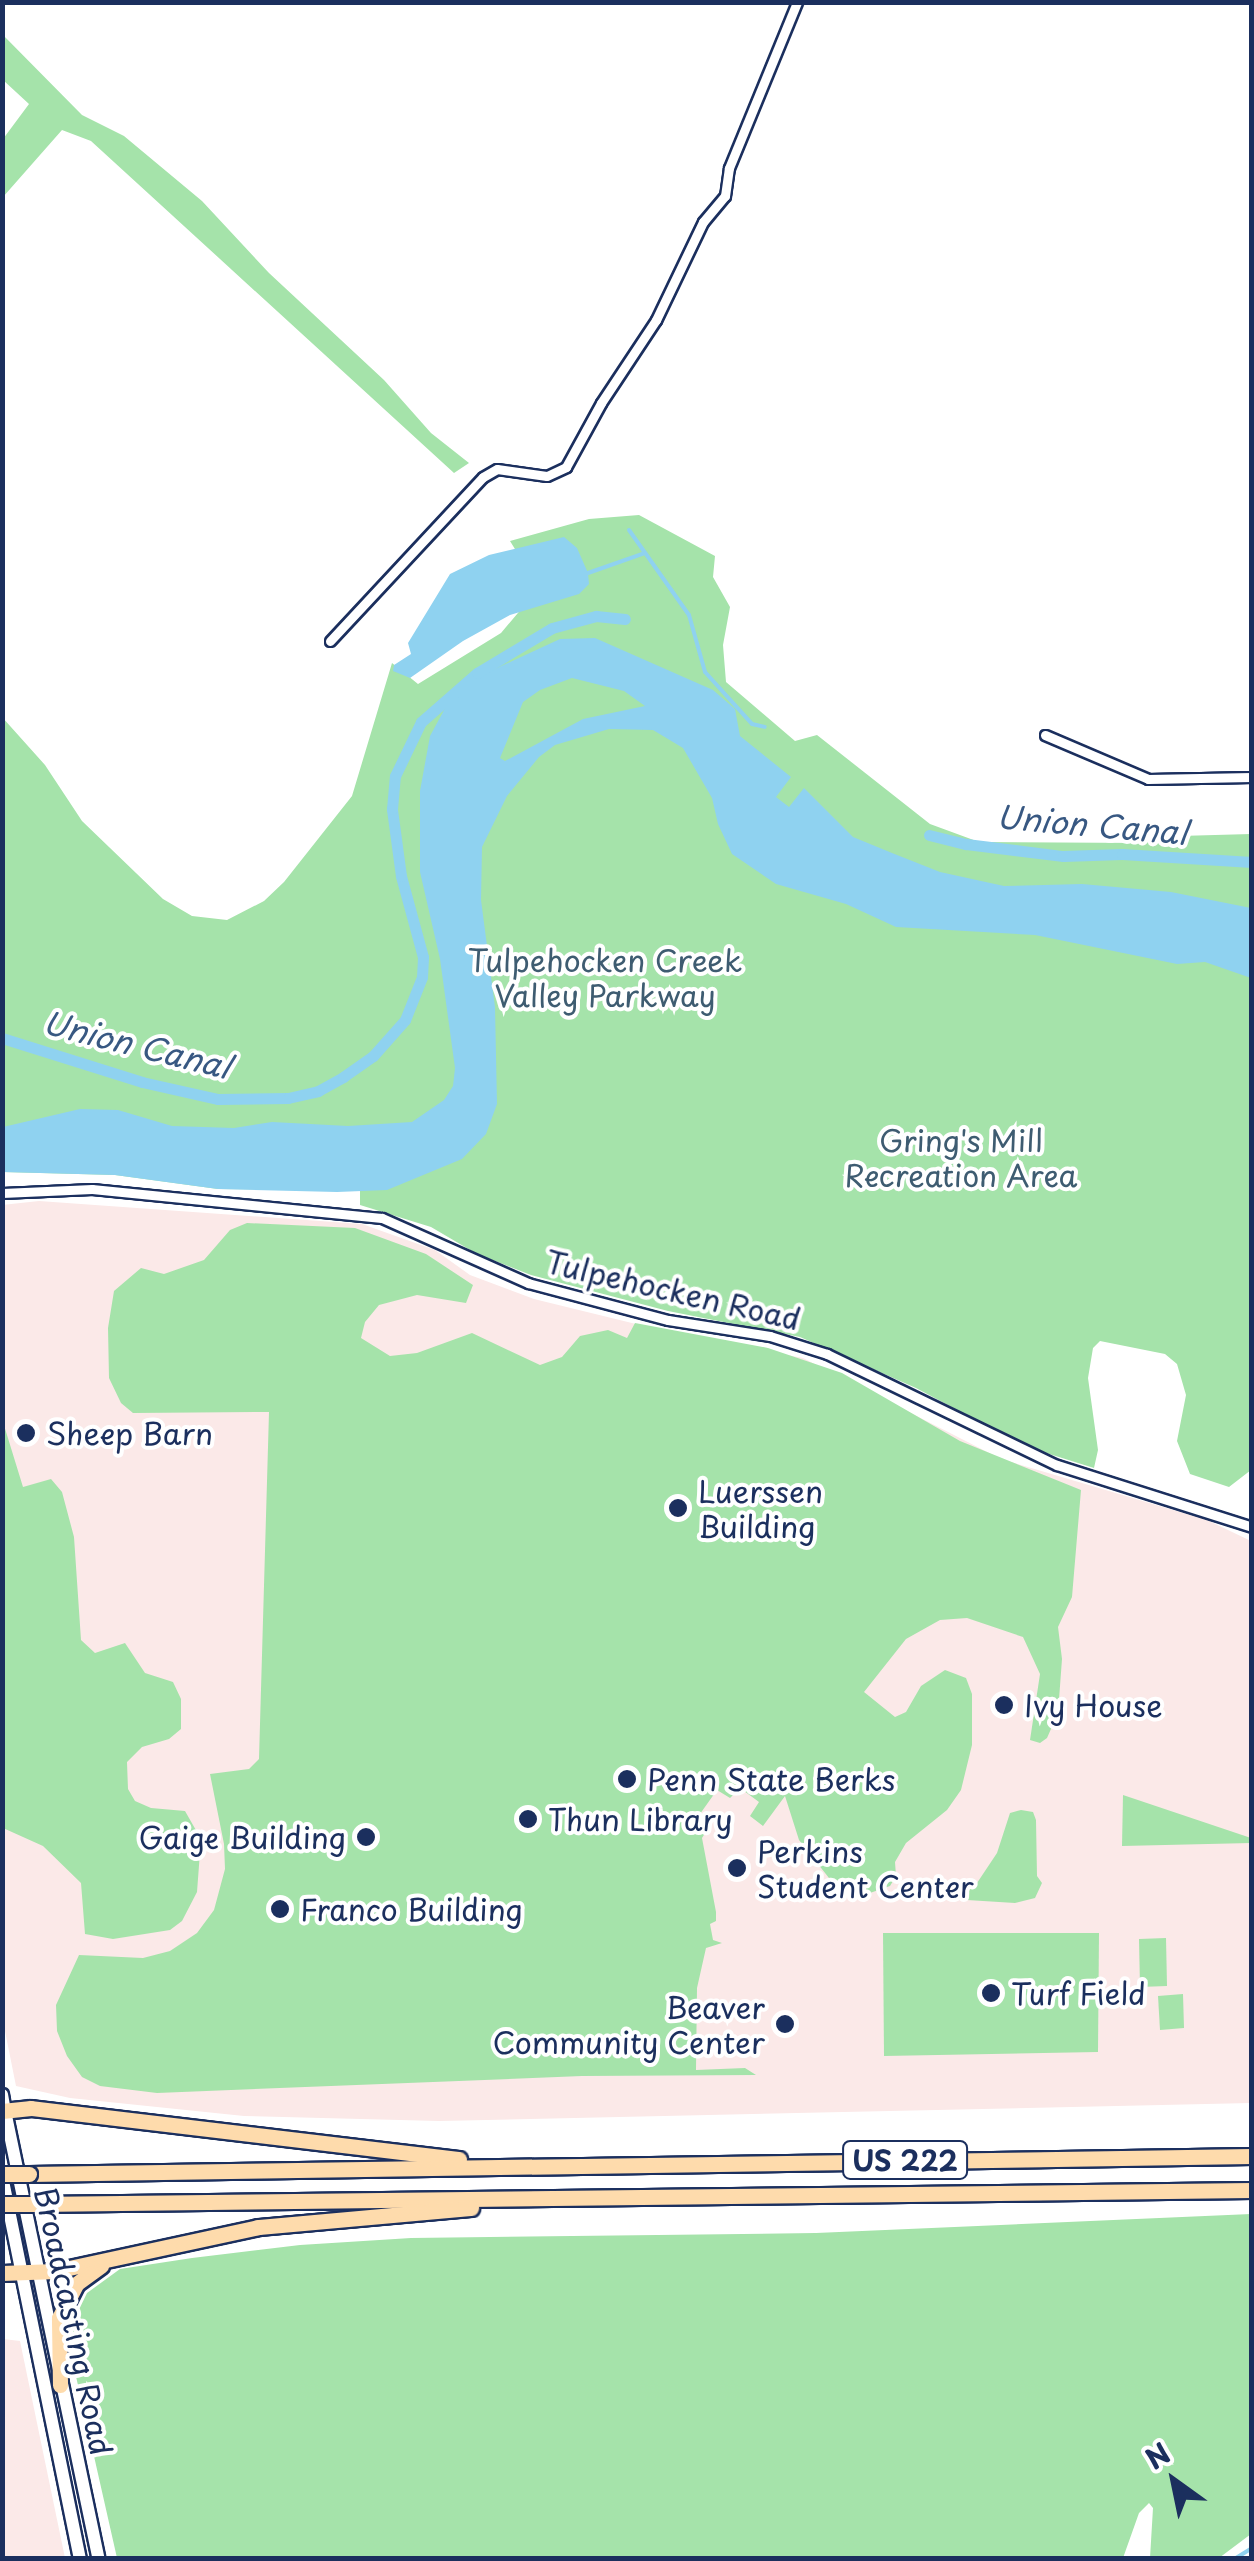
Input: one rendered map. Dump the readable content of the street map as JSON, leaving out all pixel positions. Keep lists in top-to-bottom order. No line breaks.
{"streets":{"highway":["US 222"],"main road":["Broadcasting Road"],"street":["Tulpehocken Road"]},"crossings":[["US 222","Broadcasting Road"]],"water":["Union Canal"],"parks":["Tulpehocken Creek Valley Parkway","Gring's Mill Recreation Area"],"places":["Sheep Barn","Luerssen Building","Ivy House","Penn State Berks","Thun Library","Gaige Building","Perkins Student Center","Franco Building","Turf Field","Beaver Community Center"],"north":"top left"}
